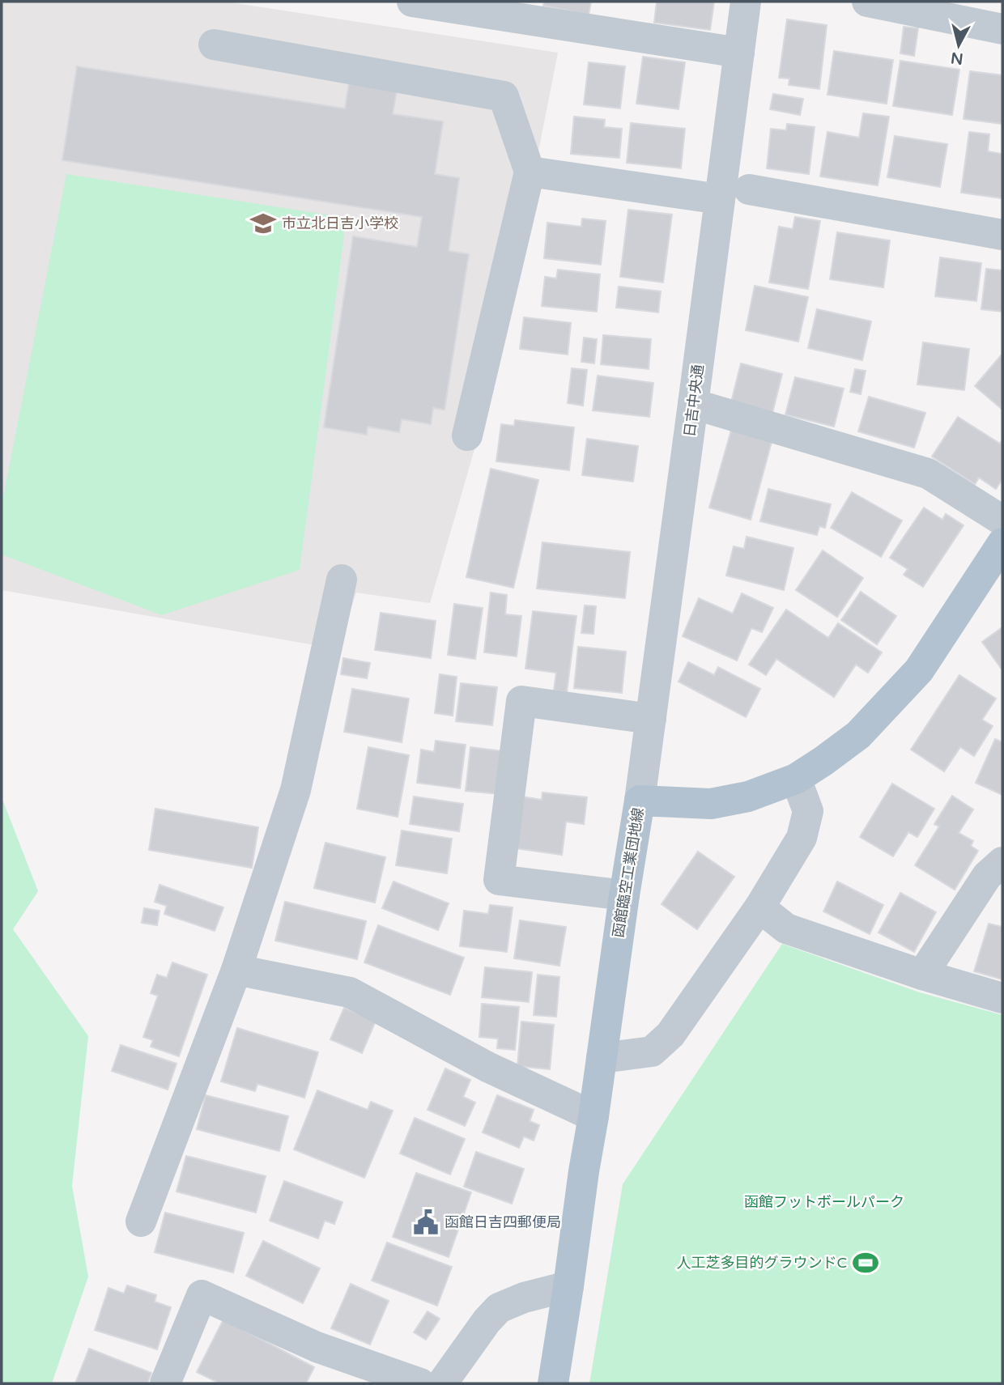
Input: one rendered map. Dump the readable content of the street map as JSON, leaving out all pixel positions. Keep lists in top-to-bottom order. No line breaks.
{"streets":{"main road":["函館臨空工業団地線"],"street":["日吉中央通"]},"crossings":[["日吉中央通","函館臨空工業団地線"]],"parks":["函館フットボールパーク"],"places":{"school or university":["市立北日吉小学校"],"public building":["函館日吉四郵便局"],"sports":["人工芝多目的グラウンドC"]},"north":"bottom"}
